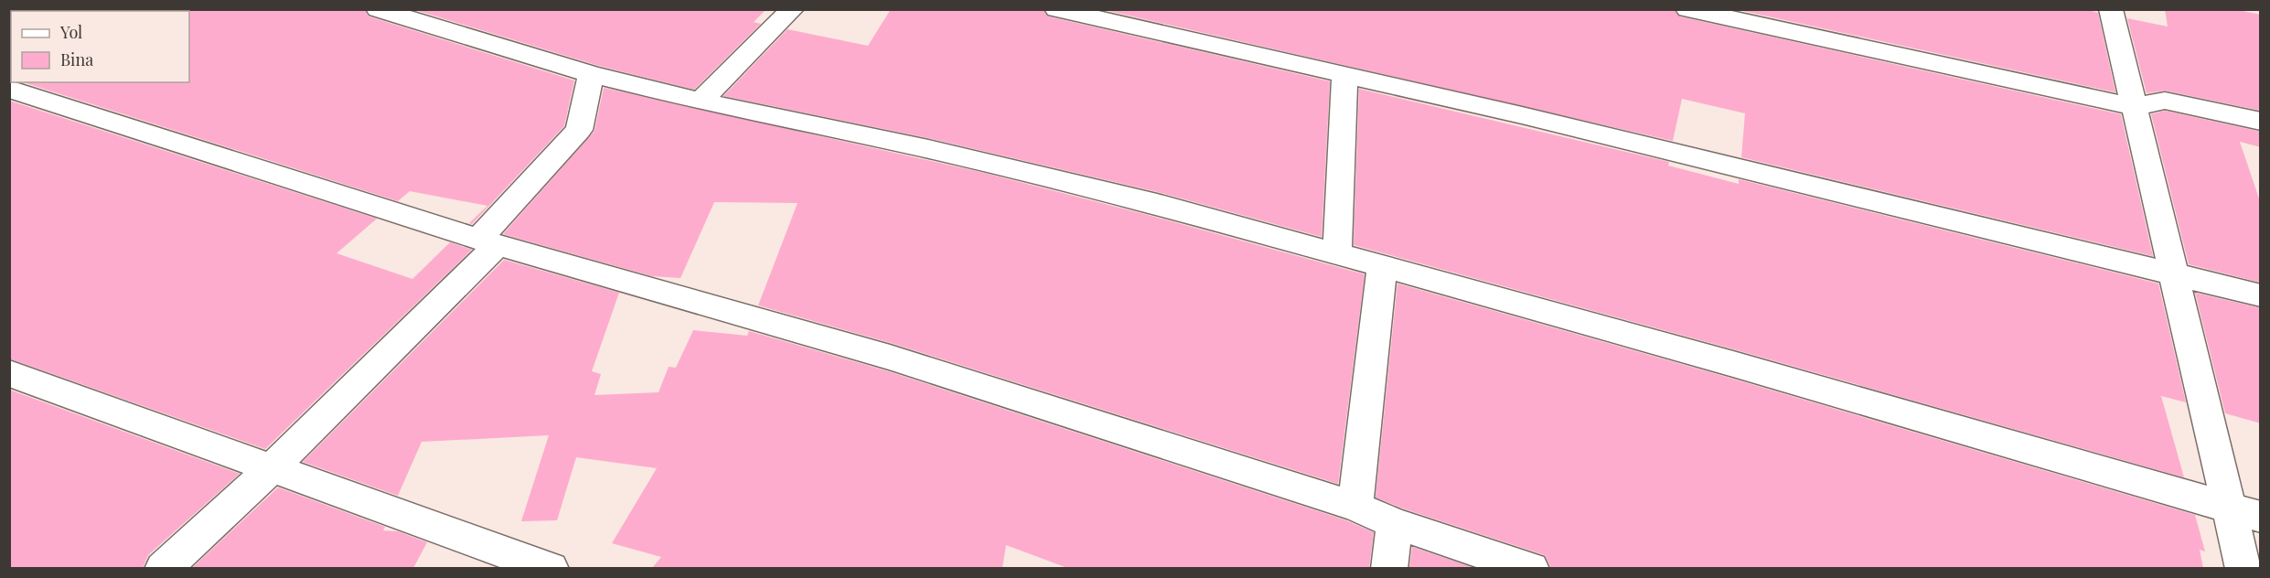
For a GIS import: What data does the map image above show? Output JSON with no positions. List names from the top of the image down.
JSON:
{
  "legend": ["Yol", "Bina"]
}
